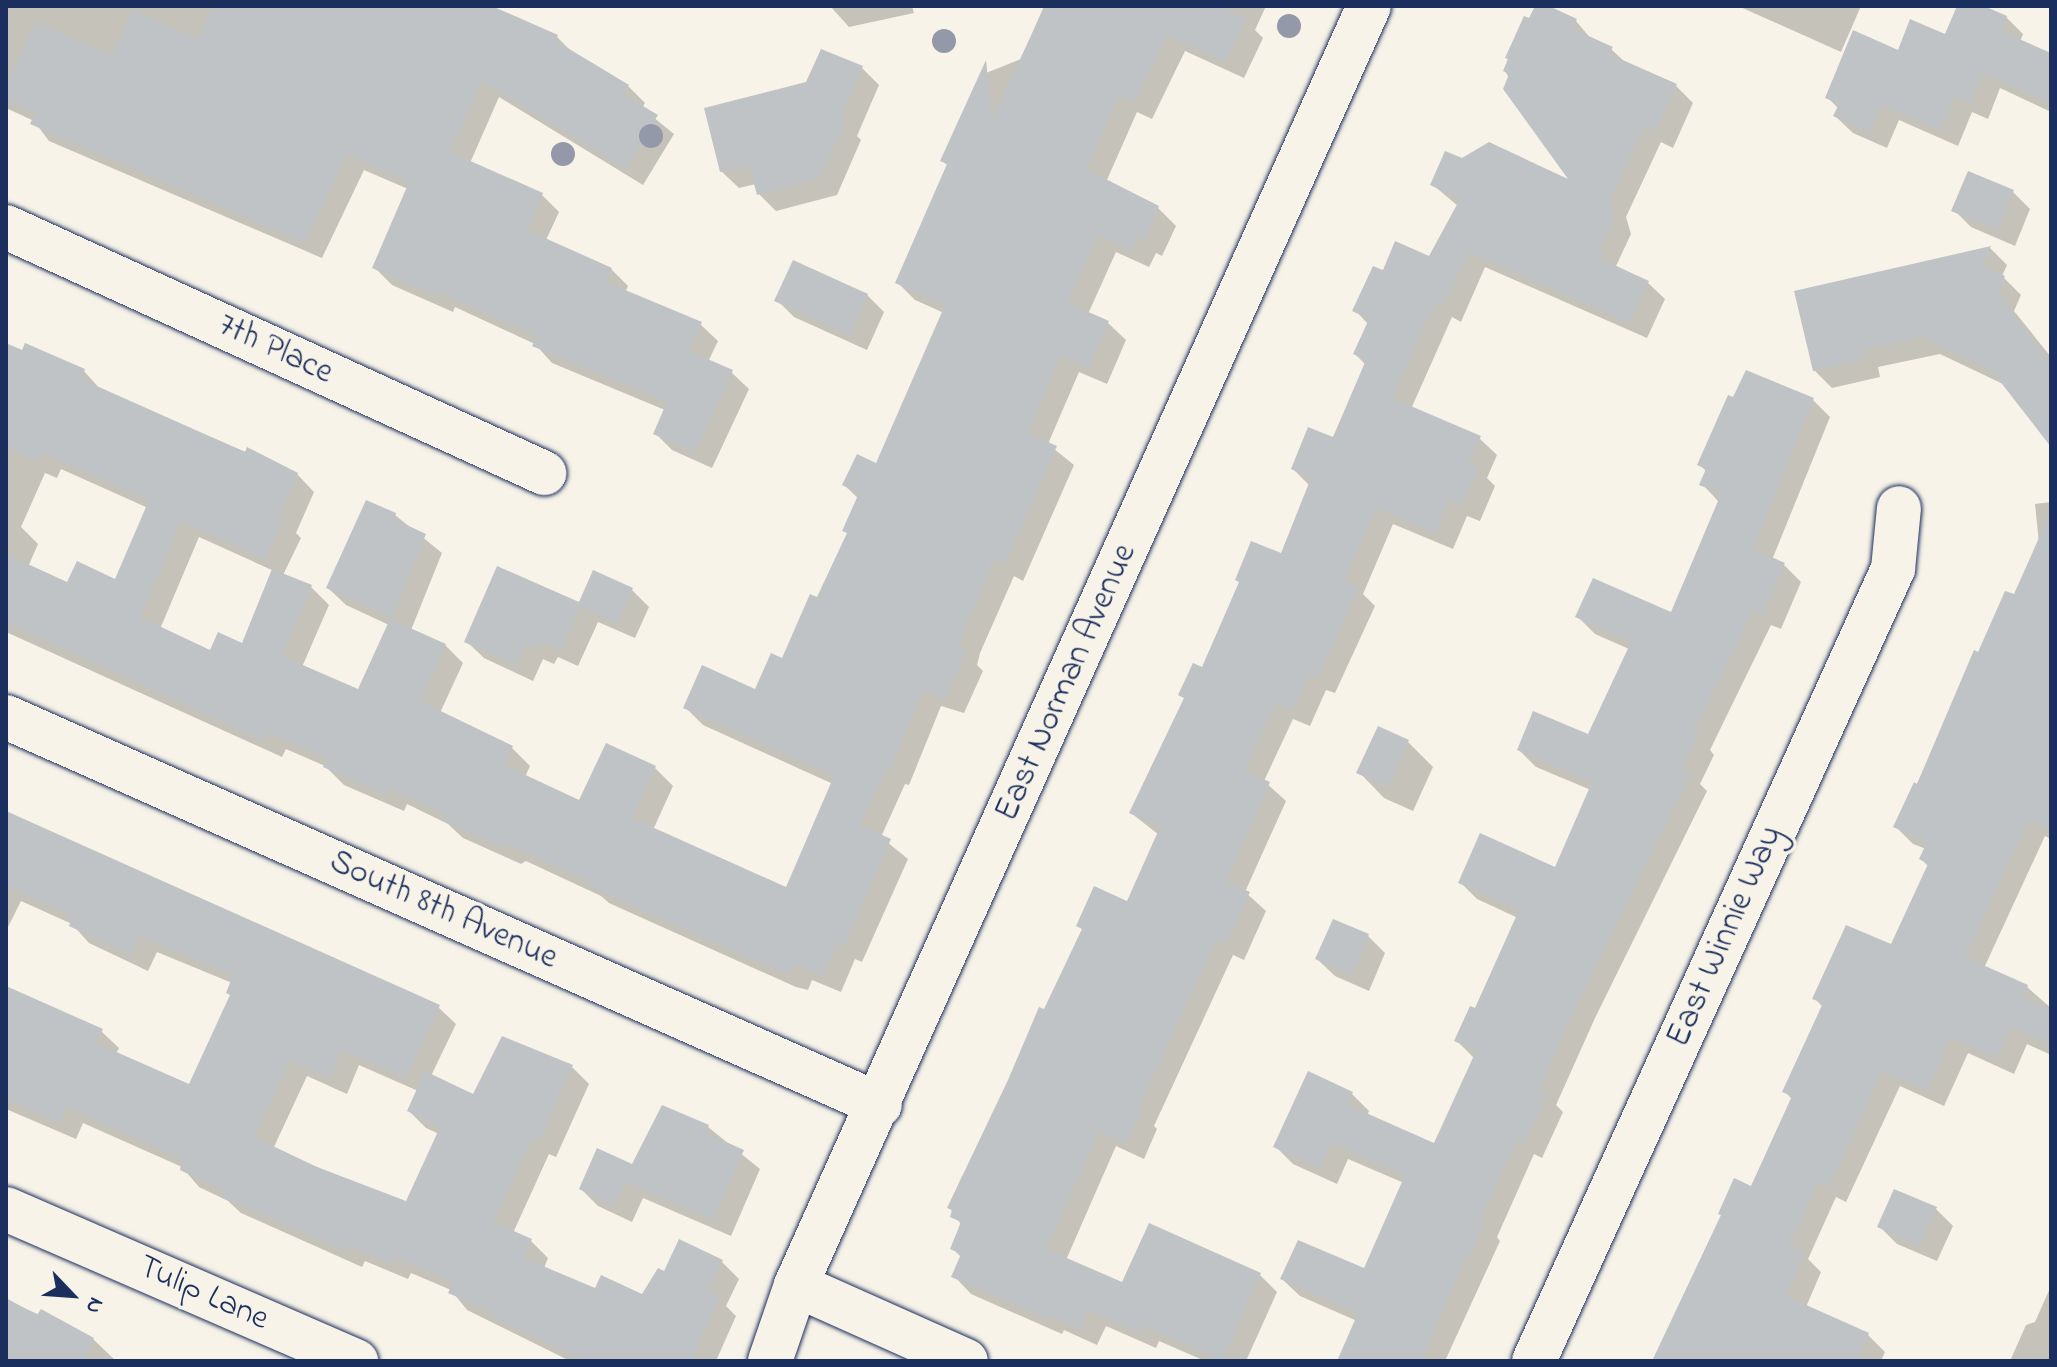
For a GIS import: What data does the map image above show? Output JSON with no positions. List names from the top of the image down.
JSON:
{
  "streets": {
    "street": [
      "7th Place",
      "East Norman Avenue",
      "South 8th Avenue",
      "East Winnie Way",
      "Tulip Lane"
    ]
  },
  "crossings": [
    ["East Norman Avenue", "South 8th Avenue"]
  ],
  "north": "bottom right"
}
